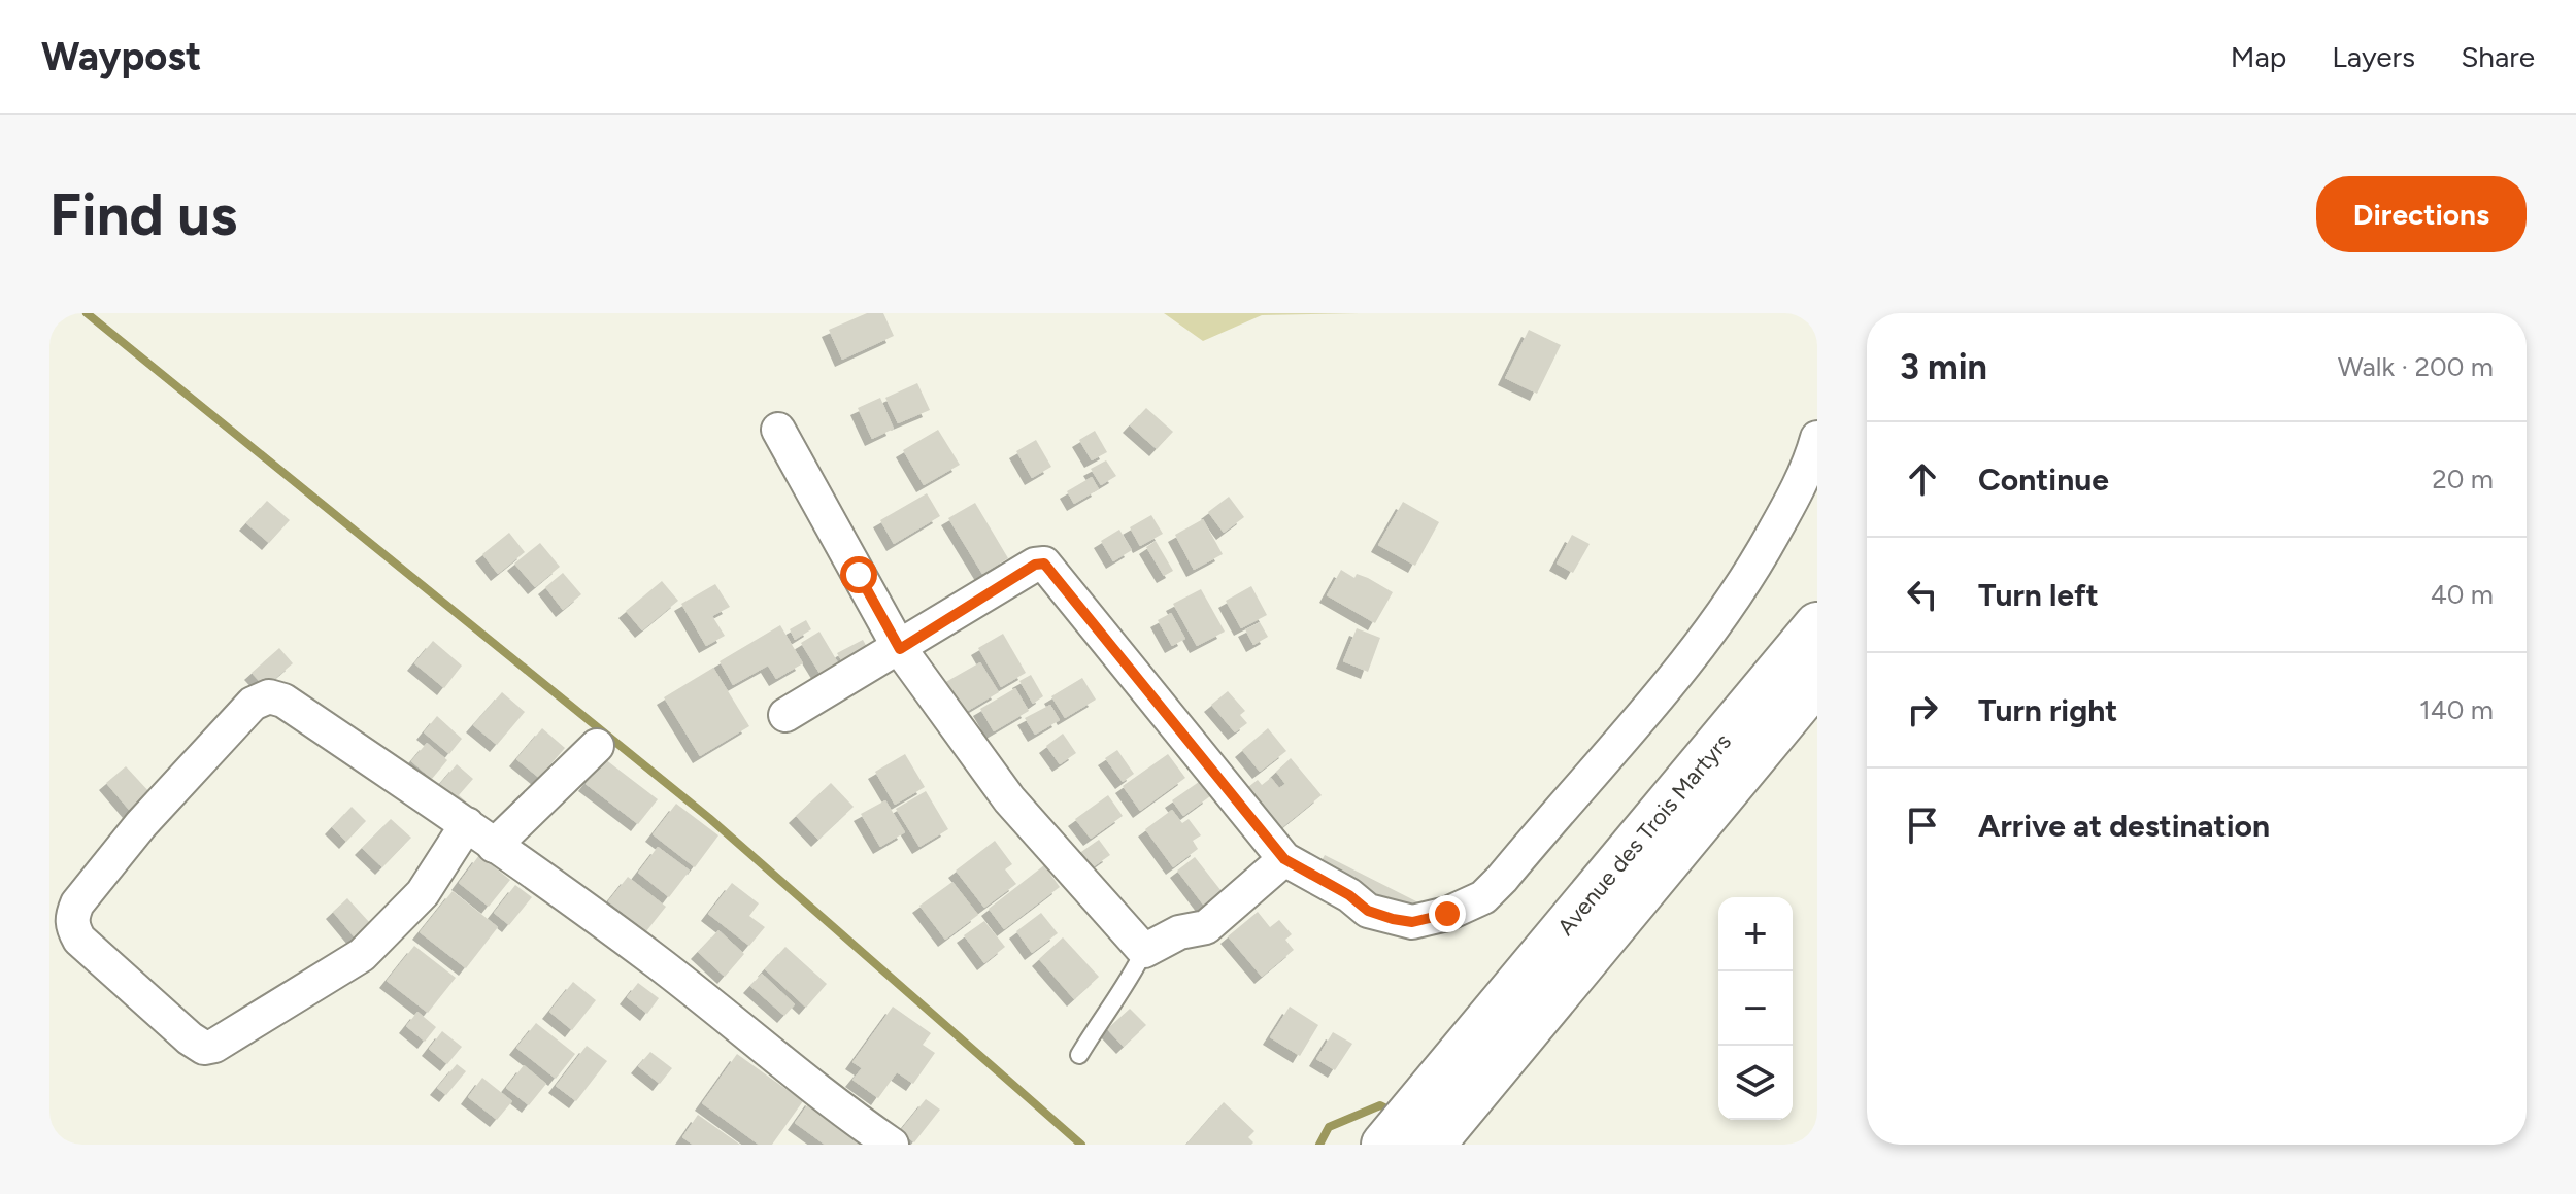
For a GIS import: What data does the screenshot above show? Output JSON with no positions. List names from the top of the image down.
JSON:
{
  "streets": {
    "highway": ["Avenue des Trois Martyrs"]
  },
  "page": {
    "header": "Waypost",
    "nav": ["Map", "Layers", "Share"],
    "buttons": "Directions",
    "title": "Find us",
    "heading": ["3 min", "Walk · 200 m"],
    "list": [
      ["Continue", "20 m"],
      ["Turn left", "40 m"],
      ["Turn right", "140 m"],
      "Arrive at destination"
    ],
    "map_buttons": ["+", "−"]
  }
}
